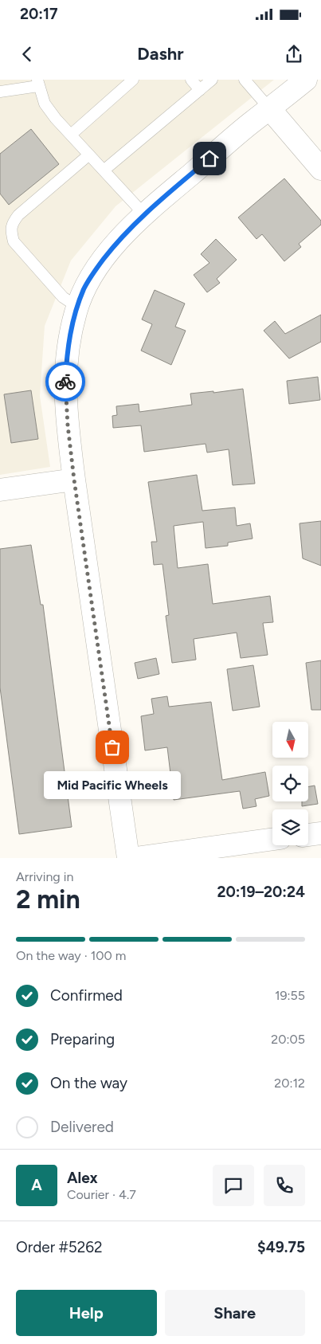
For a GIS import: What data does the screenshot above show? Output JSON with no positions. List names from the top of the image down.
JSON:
{
  "places": ["Mid Pacific Wheels"],
  "north": "bottom",
  "page": {
    "status": "20:17",
    "header": "Dashr",
    "bubble": "Mid Pacific Wheels",
    "heading": ["2 min", "Arriving in", "20:19–20:24"],
    "panel": [
      "Alex",
      "Courier · 4.7",
      "Order #5262",
      "$49.75"
    ],
    "bar": "On the way · 100 m",
    "list": [
      ["Confirmed", "19:55"],
      ["Preparing", "20:05"],
      ["On the way", "20:12"],
      "Delivered"
    ],
    "round": "A",
    "buttons": ["Help", "Share"]
  }
}
